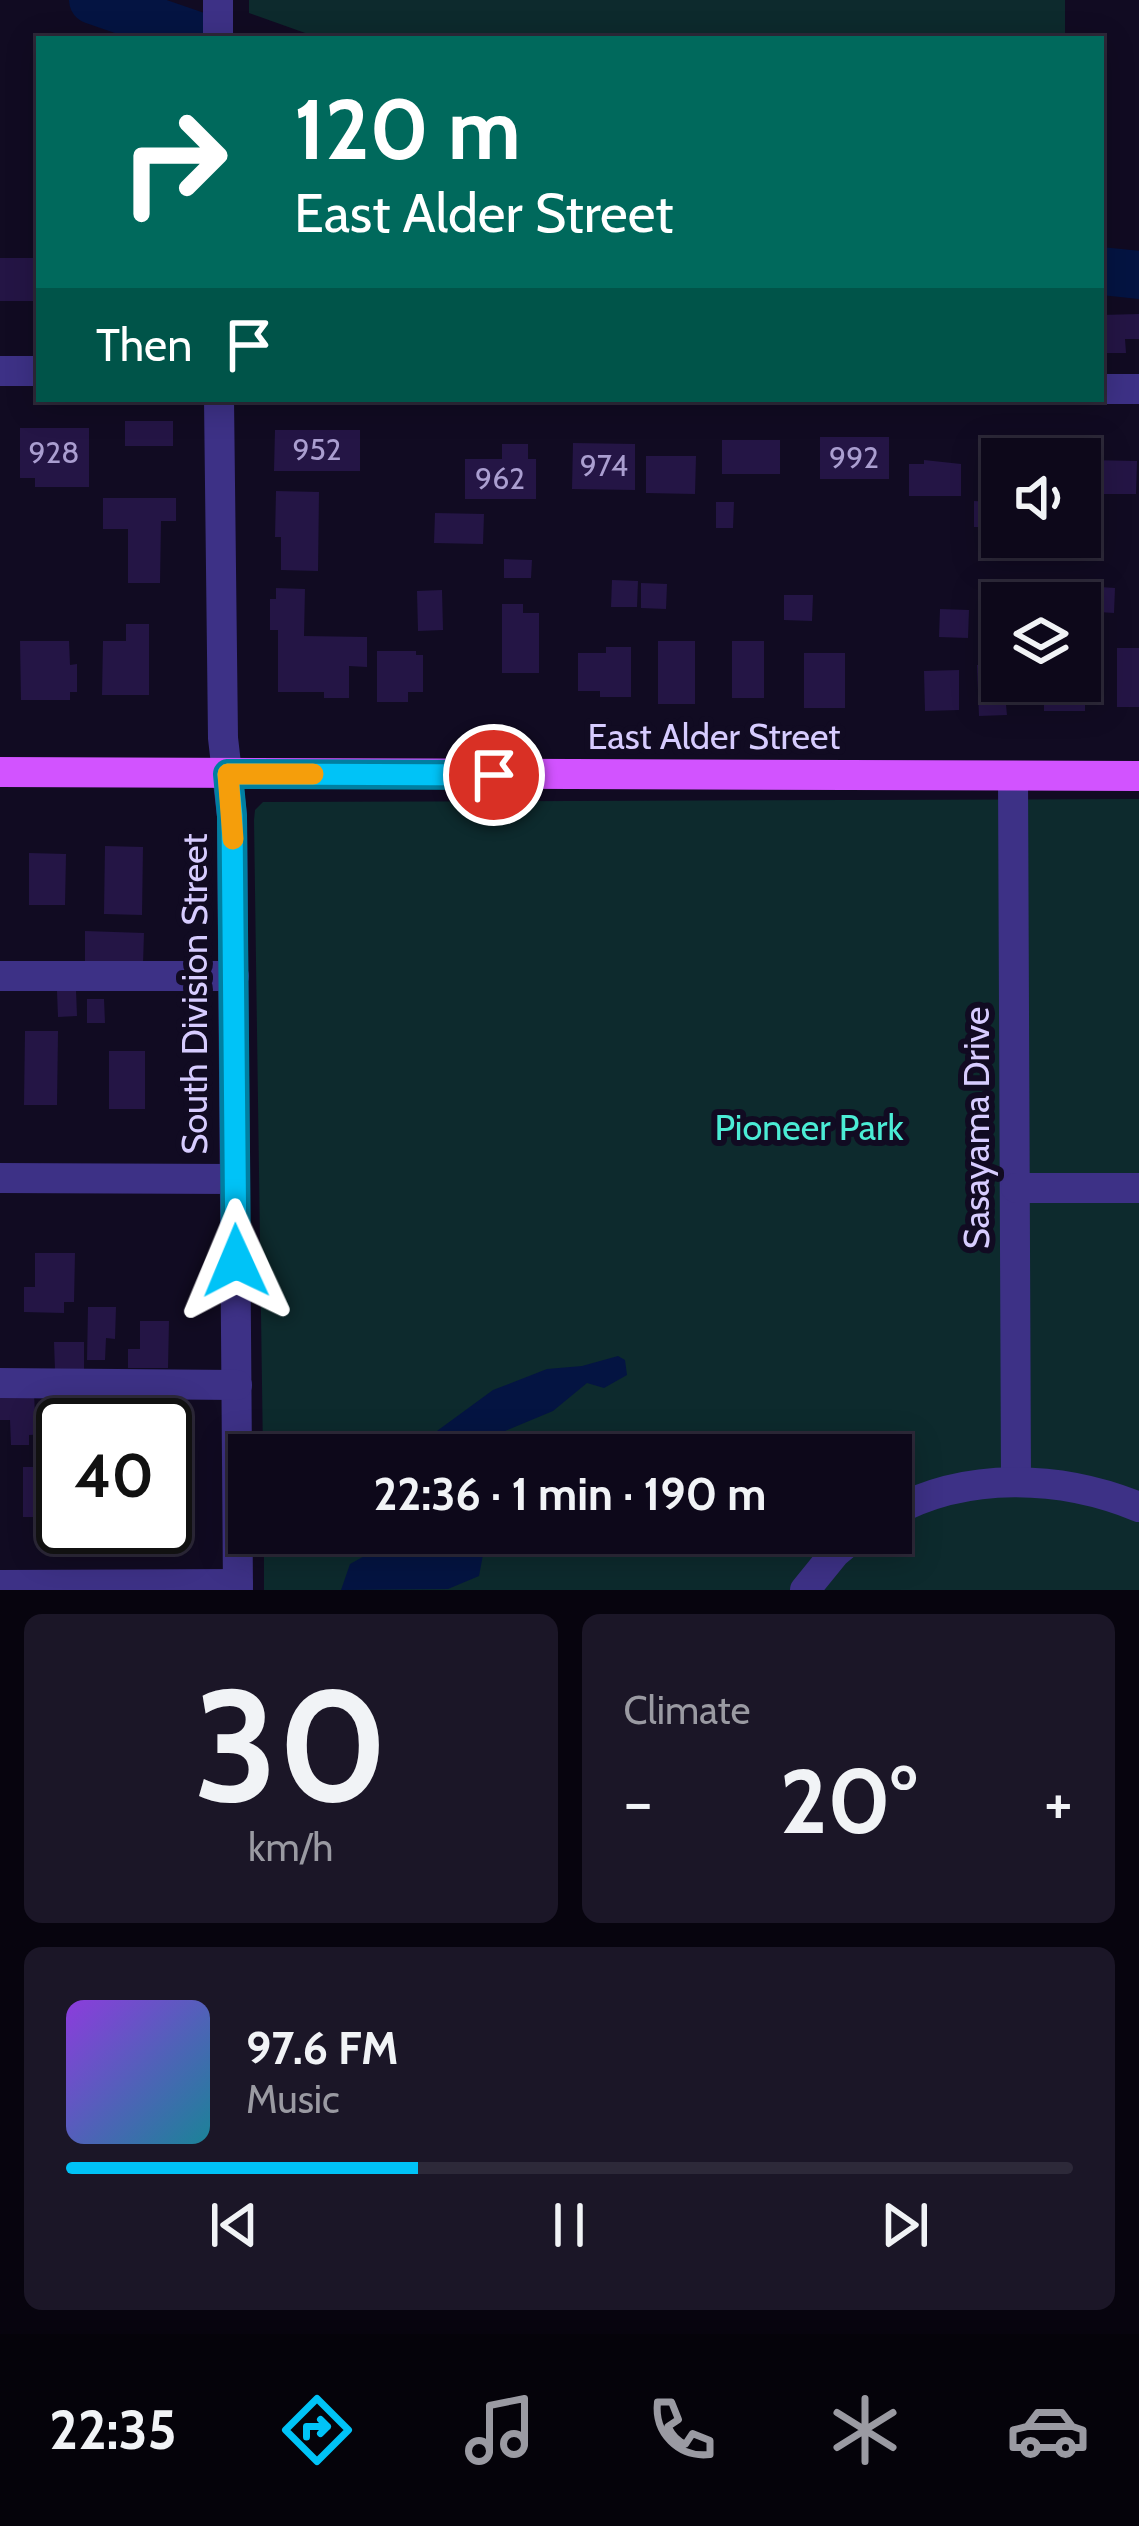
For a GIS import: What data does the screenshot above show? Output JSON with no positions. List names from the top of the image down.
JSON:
{
  "streets": {
    "main road": ["East Alder Street"],
    "street": ["South Division Street", "Sasayama Drive"]
  },
  "crossings": [
    ["East Alder Street", "South Division Street"],
    ["East Alder Street", "Sasayama Drive"]
  ],
  "parks": ["Pioneer Park"],
  "house_numbers": [
    "952",
    "928",
    "992",
    "974",
    "962"
  ],
  "page": {
    "turn": ["120 m", "East Alder Street"],
    "then": "Then",
    "limit": "40",
    "trip": "22:36 · 1 min · 190 m",
    "tile": [
      ["30", "km/h"],
      "Climate"
    ],
    "heat": ["−", "20°", "+"],
    "song": ["97.6 FM", "Music"],
    "tabs": "22:35"
  }
}
